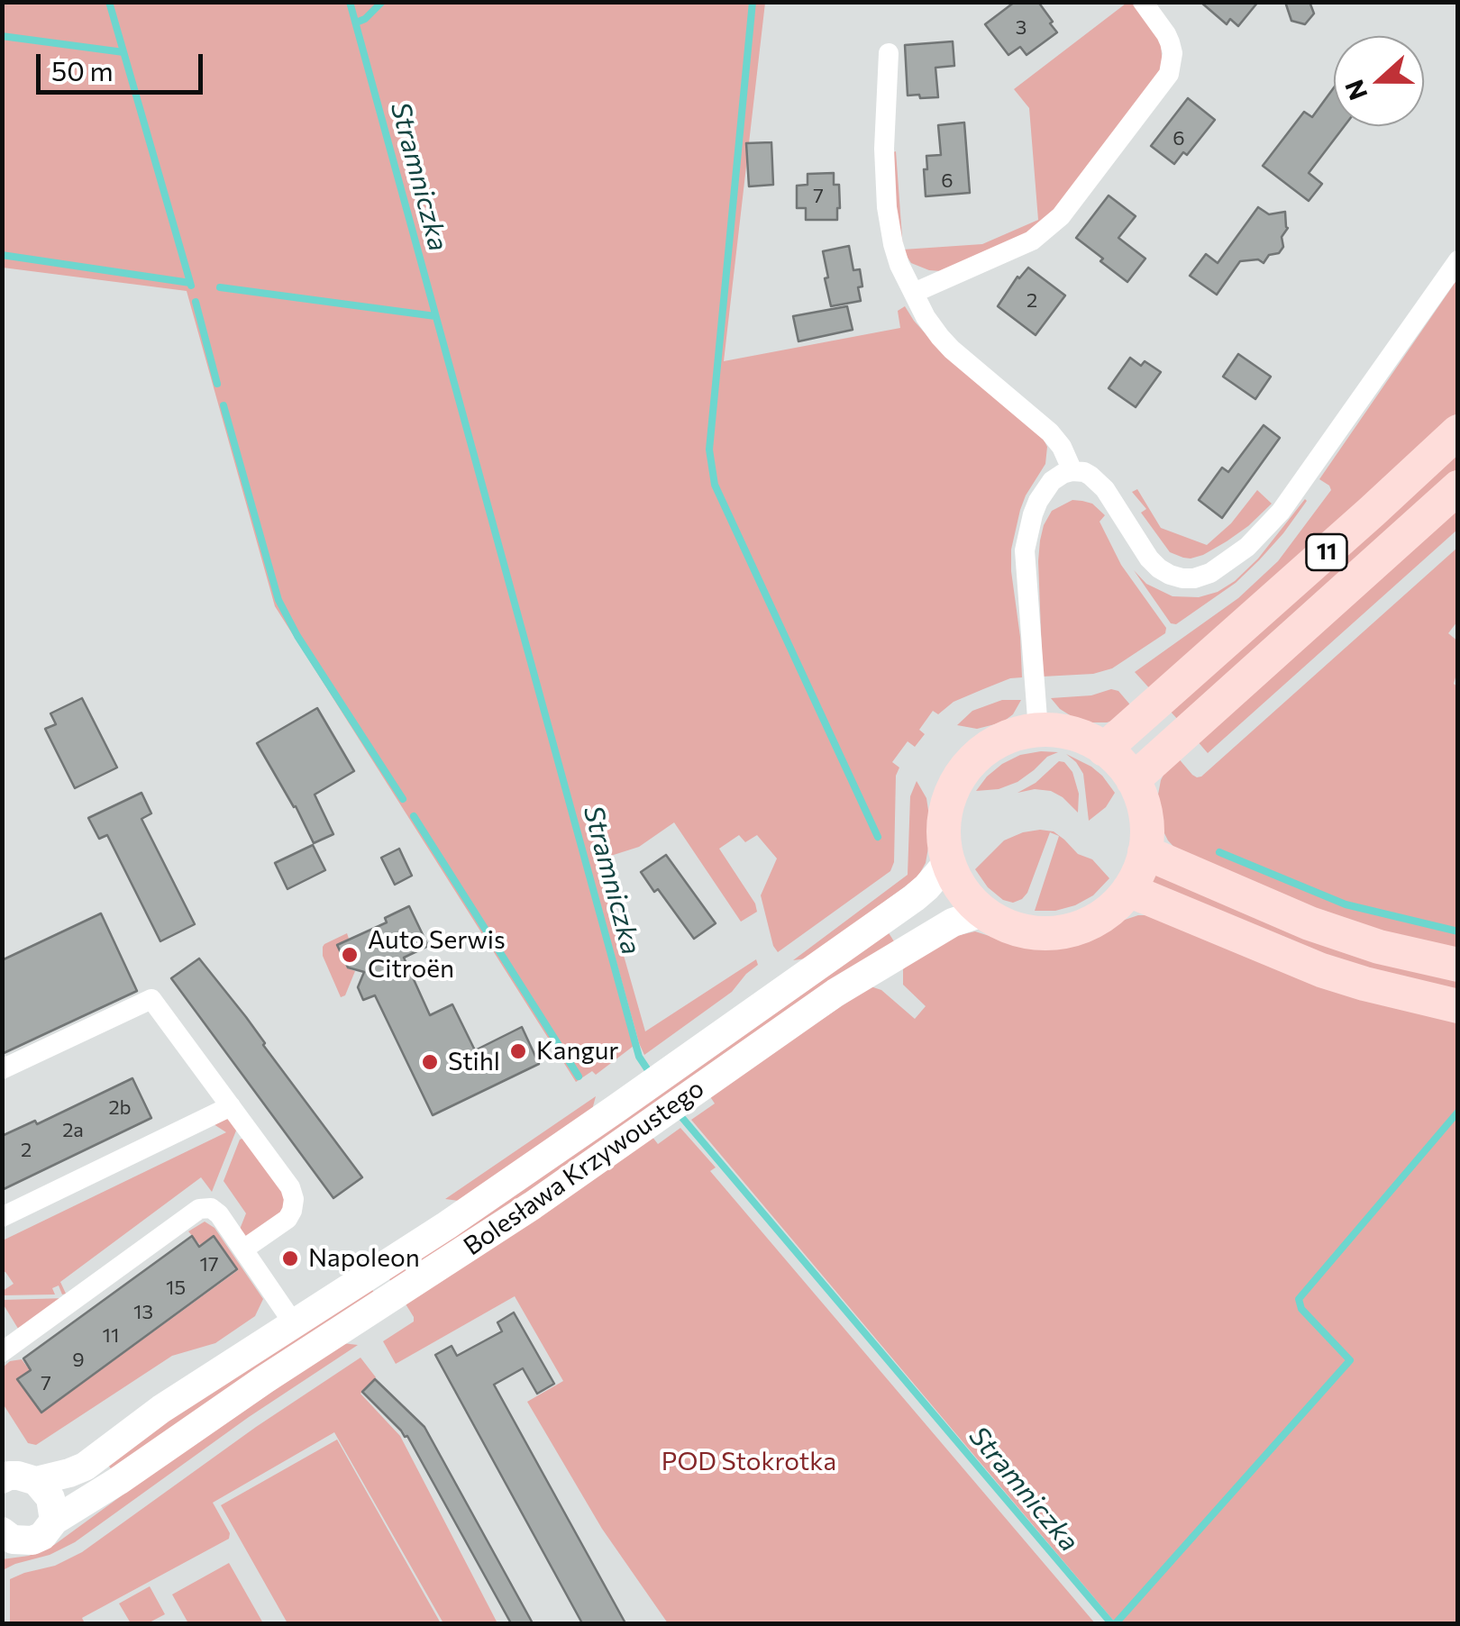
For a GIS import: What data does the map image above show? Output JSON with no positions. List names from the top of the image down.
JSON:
{
  "streets": {
    "main road": ["11", "Bolesława Krzywoustego"]
  },
  "crossings": [
    ["11", "Bolesława Krzywoustego"]
  ],
  "water": ["Stramniczka"],
  "parks": ["POD Stokrotka"],
  "places": [
    "Auto Serwis Citroën",
    "Kangur",
    "Stihl",
    "Napoleon"
  ],
  "house_numbers": [
    "3",
    "6",
    "6",
    "7",
    "2",
    "2b",
    "2a",
    "2",
    "17",
    "15",
    "13",
    "11",
    "9",
    "7"
  ],
  "scale_bar": "50 m",
  "north": "left"
}
